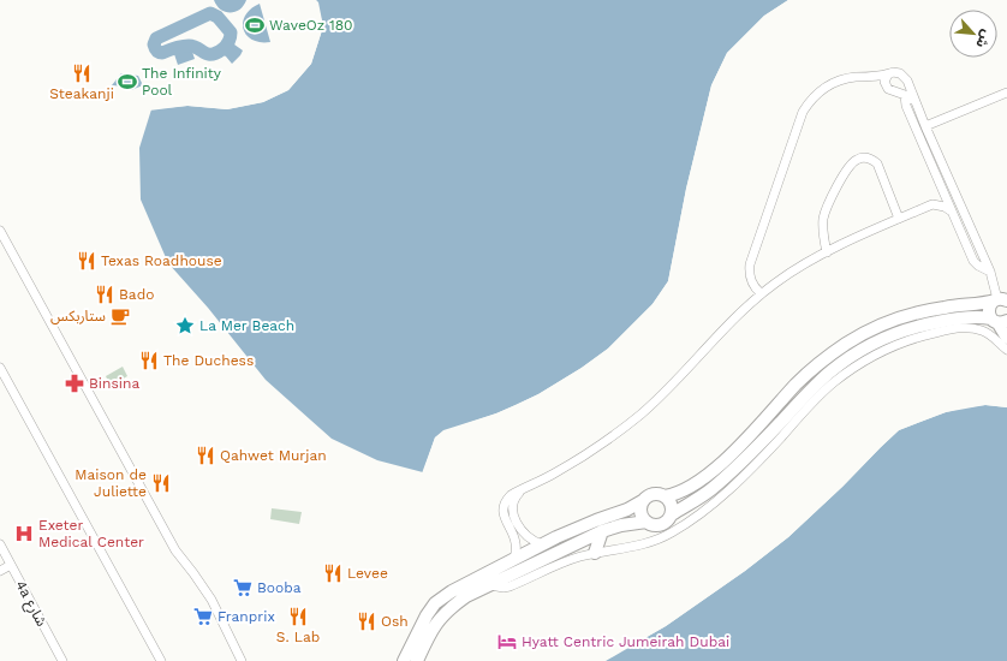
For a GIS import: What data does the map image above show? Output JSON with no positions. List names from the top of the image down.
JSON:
{
  "streets": {
    "street": ["4a شارع"]
  },
  "places": {
    "sports": ["WaveOz 180", "The Infinity Pool"],
    "restaurant": [
      "Steakanji",
      "Texas Roadhouse",
      "Bado",
      "The Duchess",
      "Qahwet Murjan",
      "Maison de Juliette",
      "Levee",
      "S. Lab",
      "Osh"
    ],
    "cafe": ["ستاربكس"],
    "place": ["La Mer Beach"],
    "pharmacy": ["Binsina"],
    "hospital": ["Exeter Medical Center"],
    "supermarket": ["Booba", "Franprix"],
    "hotel": ["Hyatt Centric Jumeirah Dubai"]
  },
  "north": "bottom right"
}
